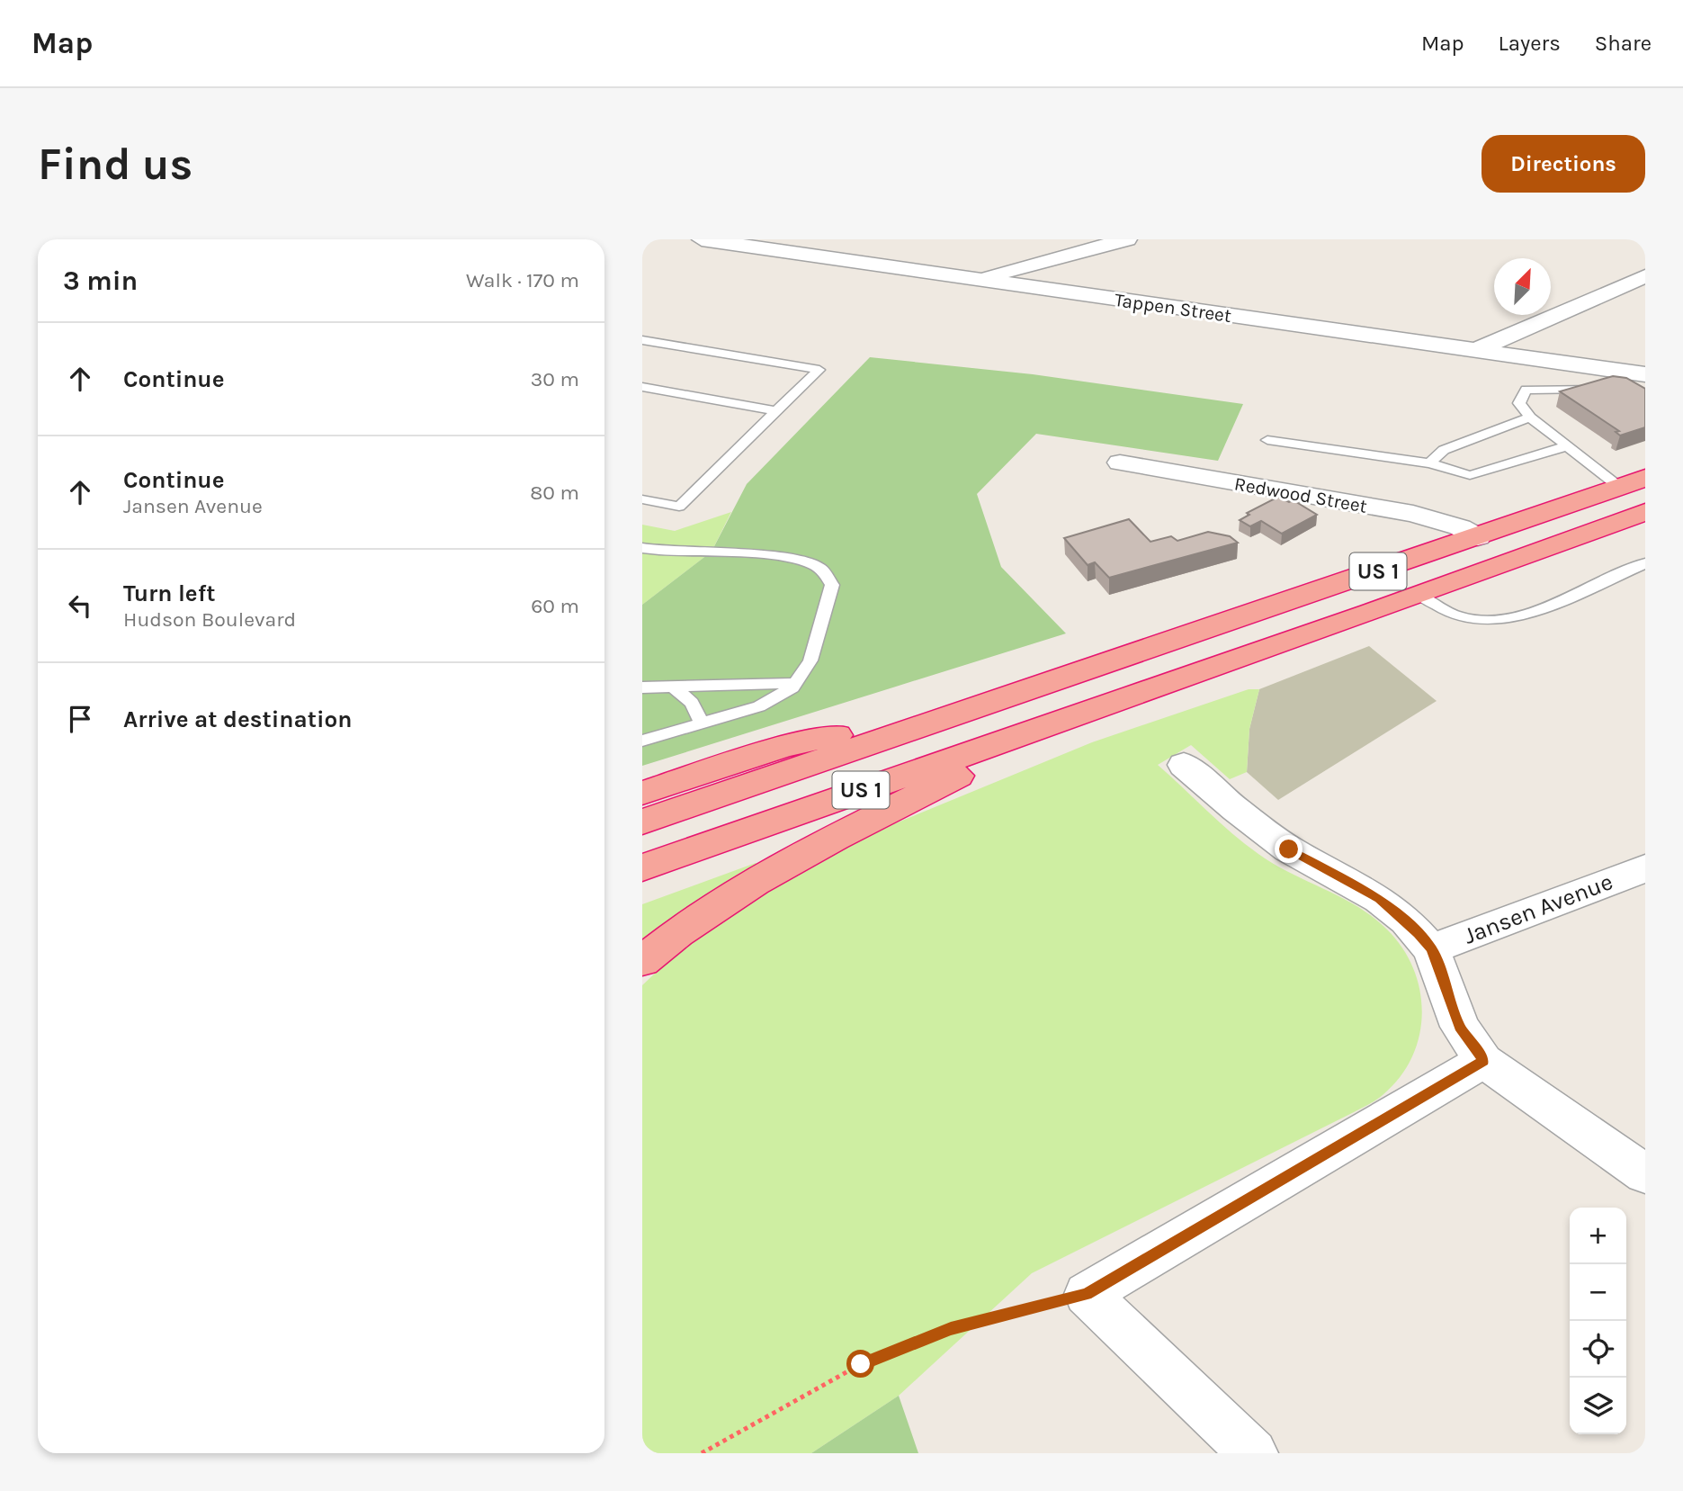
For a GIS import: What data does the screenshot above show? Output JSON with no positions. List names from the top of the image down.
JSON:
{
  "streets": {
    "highway": ["US 1"],
    "street": ["Tappen Street", "Redwood Street", "Jansen Avenue"]
  },
  "crossings": [
    ["Redwood Street", "US 1"]
  ],
  "north": "top right",
  "page": {
    "header": "Map",
    "nav": ["Map", "Layers", "Share"],
    "buttons": "Directions",
    "title": "Find us",
    "heading": ["3 min", "Walk · 170 m"],
    "list": [
      ["Continue", "30 m"],
      ["Continue", "Jansen Avenue", "80 m"],
      ["Turn left", "Hudson Boulevard", "60 m"],
      "Arrive at destination"
    ],
    "map_buttons": ["+", "−"]
  }
}
